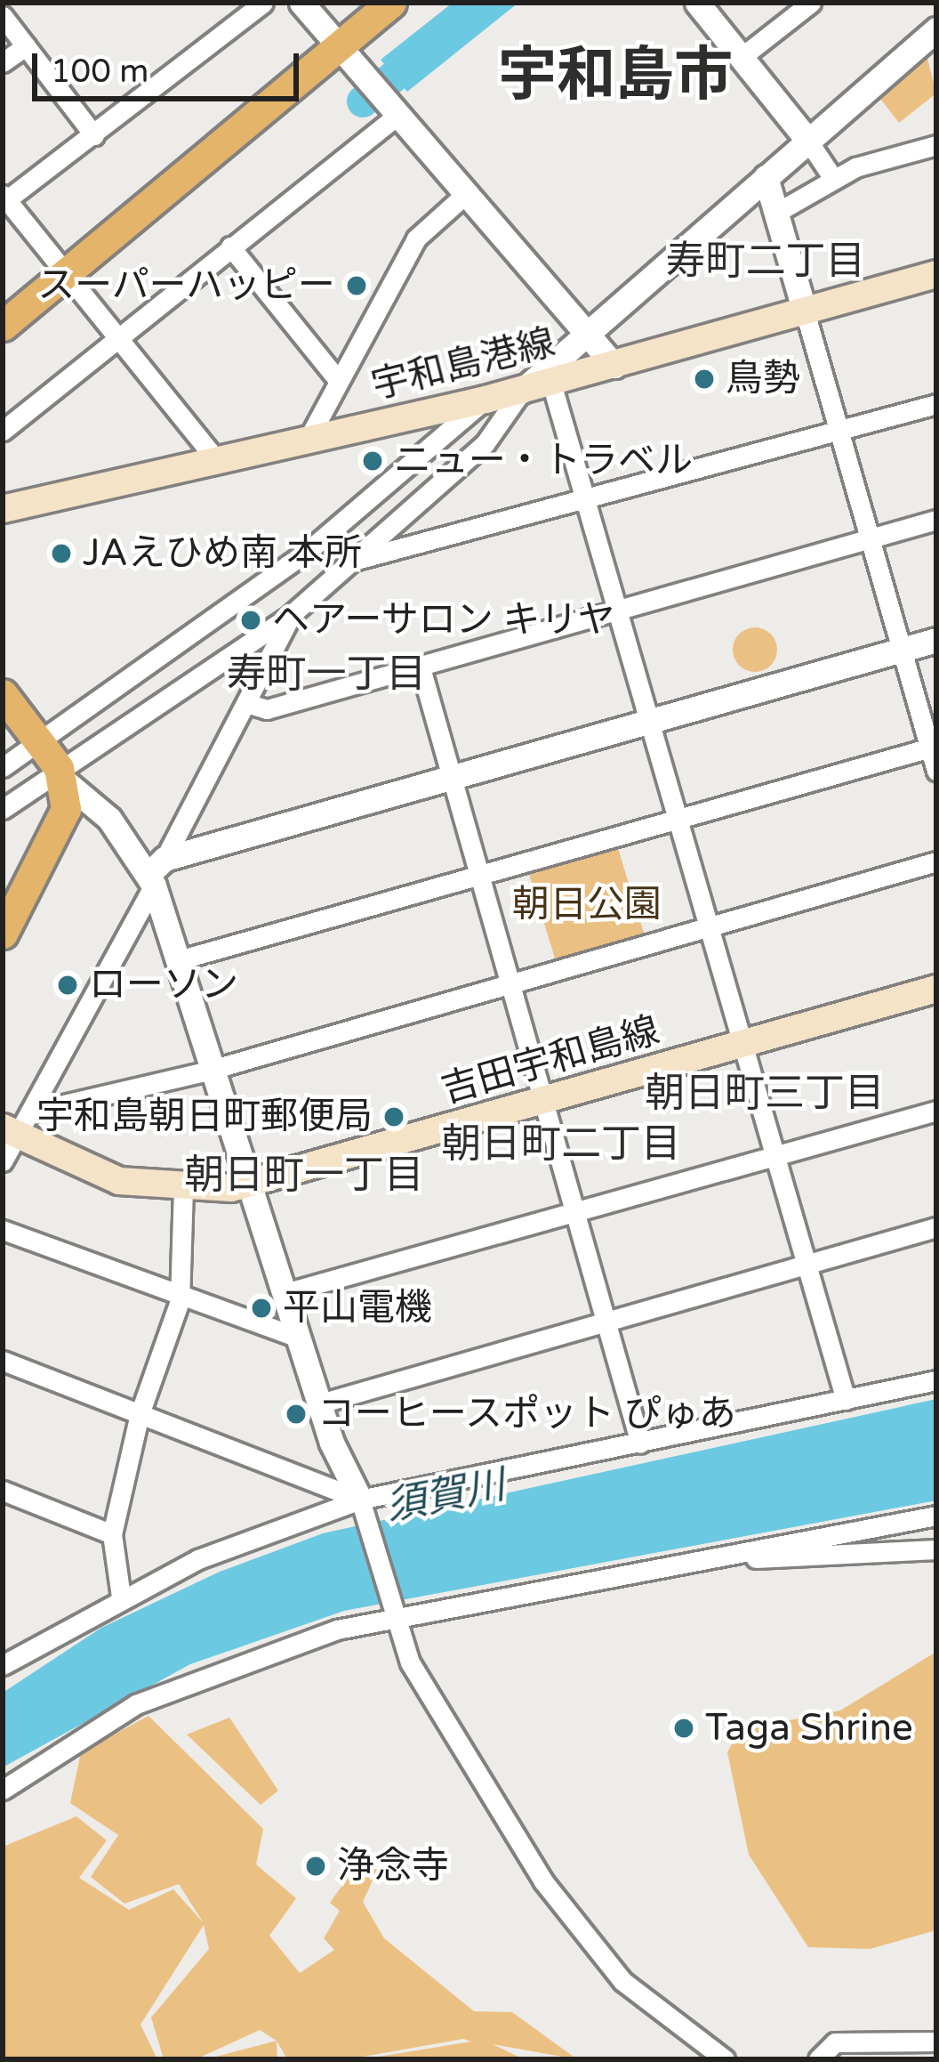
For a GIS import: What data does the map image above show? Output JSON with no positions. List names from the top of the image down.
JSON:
{
  "streets": {
    "main road": ["宇和島港線", "吉田宇和島線"]
  },
  "districts": [
    "宇和島市",
    "寿町二丁目",
    "寿町一丁目",
    "朝日町三丁目",
    "朝日町二丁目",
    "朝日町一丁目"
  ],
  "water": ["須賀川"],
  "parks": ["朝日公園"],
  "places": [
    "スーパーハッピー",
    "鳥勢",
    "ニュー・トラベル",
    "JAえひめ南 本所",
    "ヘアーサロン キリヤ",
    "ローソン",
    "宇和島朝日町郵便局",
    "平山電機",
    "コーヒースポット ぴゅあ",
    "Taga Shrine",
    "浄念寺"
  ],
  "scale_bar": "100 m"
}
